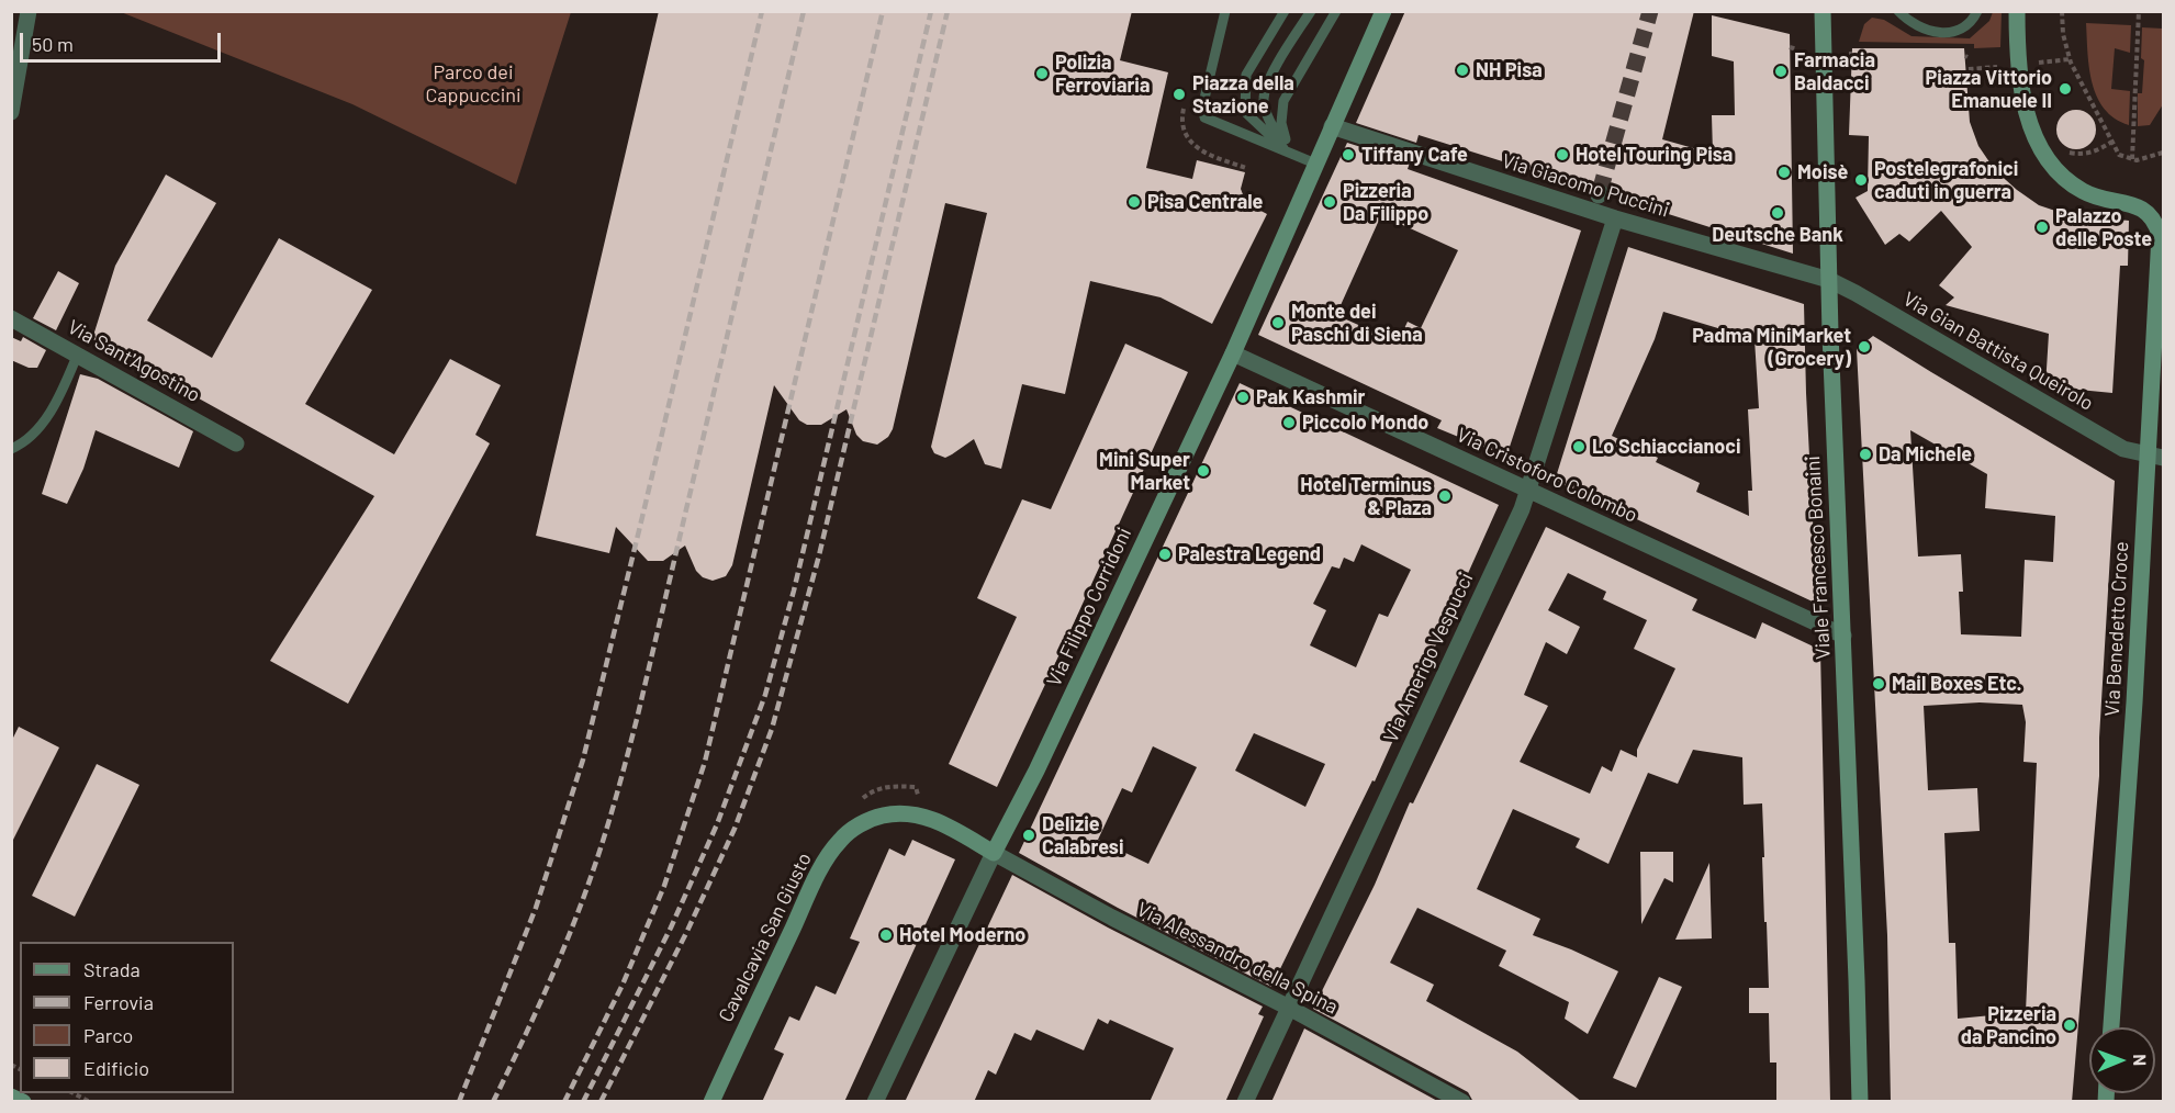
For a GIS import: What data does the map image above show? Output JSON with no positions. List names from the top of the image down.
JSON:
{
  "streets": {
    "street": [
      "Via Giacomo Puccini",
      "Via Gian Battista Queirolo",
      "Via Sant'Agostino",
      "Via Cristoforo Colombo",
      "Viale Francesco Bonaini",
      "Via Filippo Corridoni",
      "Via Benedetto Croce",
      "Via Amerigo Vespucci",
      "Cavalcavia San Giusto",
      "Via Alessandro della Spina"
    ]
  },
  "crossings": [
    ["Via Giacomo Puccini", "Via Gian Battista Queirolo"],
    ["Via Giacomo Puccini", "Viale Francesco Bonaini"],
    ["Via Giacomo Puccini", "Via Filippo Corridoni"],
    ["Via Giacomo Puccini", "Via Amerigo Vespucci"],
    ["Via Gian Battista Queirolo", "Viale Francesco Bonaini"],
    ["Via Gian Battista Queirolo", "Via Benedetto Croce"],
    ["Via Cristoforo Colombo", "Viale Francesco Bonaini"],
    ["Via Cristoforo Colombo", "Via Filippo Corridoni"],
    ["Via Cristoforo Colombo", "Via Amerigo Vespucci"],
    ["Via Filippo Corridoni", "Cavalcavia San Giusto"],
    ["Via Filippo Corridoni", "Via Alessandro della Spina"],
    ["Via Amerigo Vespucci", "Via Alessandro della Spina"],
    ["Cavalcavia San Giusto", "Via Alessandro della Spina"]
  ],
  "parks": ["Parco dei Cappuccini"],
  "places": [
    "NH Pisa",
    "Farmacia Baldacci",
    "Polizia Ferroviaria",
    "Piazza Vittorio Emanuele II",
    "Piazza della Stazione",
    "Tiffany Cafe",
    "Hotel Touring Pisa",
    "Moisè",
    "Postelegrafonici caduti in guerra",
    "Pisa Centrale",
    "Pizzeria Da Filippo",
    "Deutsche Bank",
    "Palazzo delle Poste",
    "Monte dei Paschi di Siena",
    "Padma MiniMarket (Grocery)",
    "Pak Kashmir",
    "Piccolo Mondo",
    "Lo Schiaccianoci",
    "Da Michele",
    "Mini Super Market",
    "Hotel Terminus & Plaza",
    "Palestra Legend",
    "Mail Boxes Etc.",
    "Delizie Calabresi",
    "Hotel Moderno",
    "Pizzeria da Pancino"
  ],
  "legend": [
    "Strada",
    "Ferrovia",
    "Parco",
    "Edificio"
  ],
  "scale_bar": "50 m",
  "north": "right"
}
